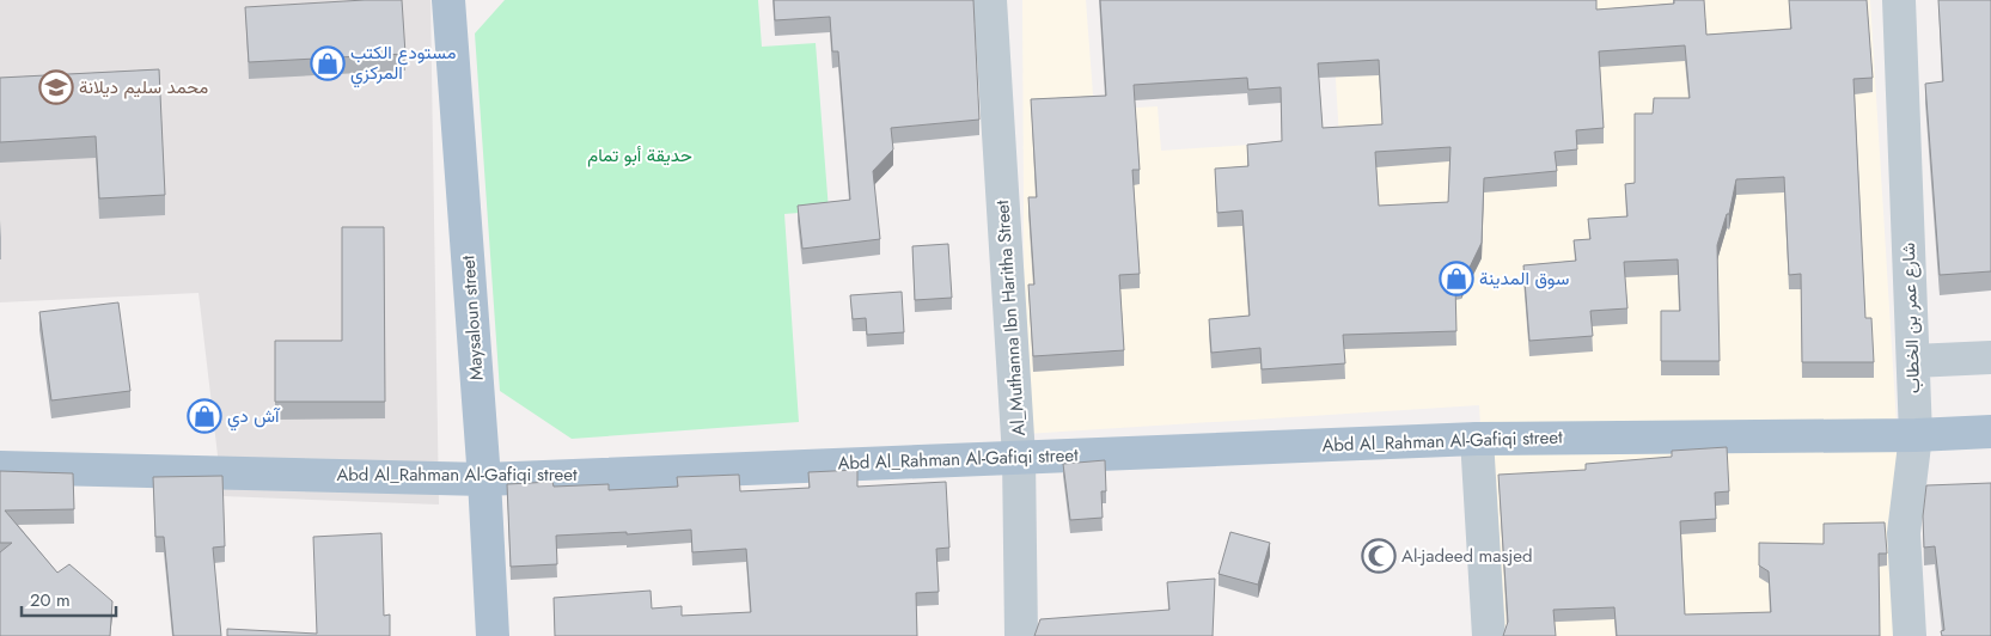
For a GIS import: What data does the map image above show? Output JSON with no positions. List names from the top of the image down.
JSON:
{
  "streets": {
    "main road": ["Maysaloun street", "Abd Al_Rahman Al-Gafiqi street"],
    "street": ["Al_Muthanna Ibn Haritha Street", "شارع عمر بن الخطاب"]
  },
  "crossings": [
    ["Maysaloun street", "Abd Al_Rahman Al-Gafiqi street"],
    ["Al_Muthanna Ibn Haritha Street", "Abd Al_Rahman Al-Gafiqi street"],
    ["شارع عمر بن الخطاب", "Abd Al_Rahman Al-Gafiqi street"]
  ],
  "parks": ["حديقة أبو تمام"],
  "places": {
    "shop": ["مستودع الكتب المركزي", "سوق المدينة", "آش دي"],
    "school or university": ["محمد سليم ديلانة"],
    "mosque": ["Al-jadeed masjed"]
  },
  "scale_bar": "20 m"
}
